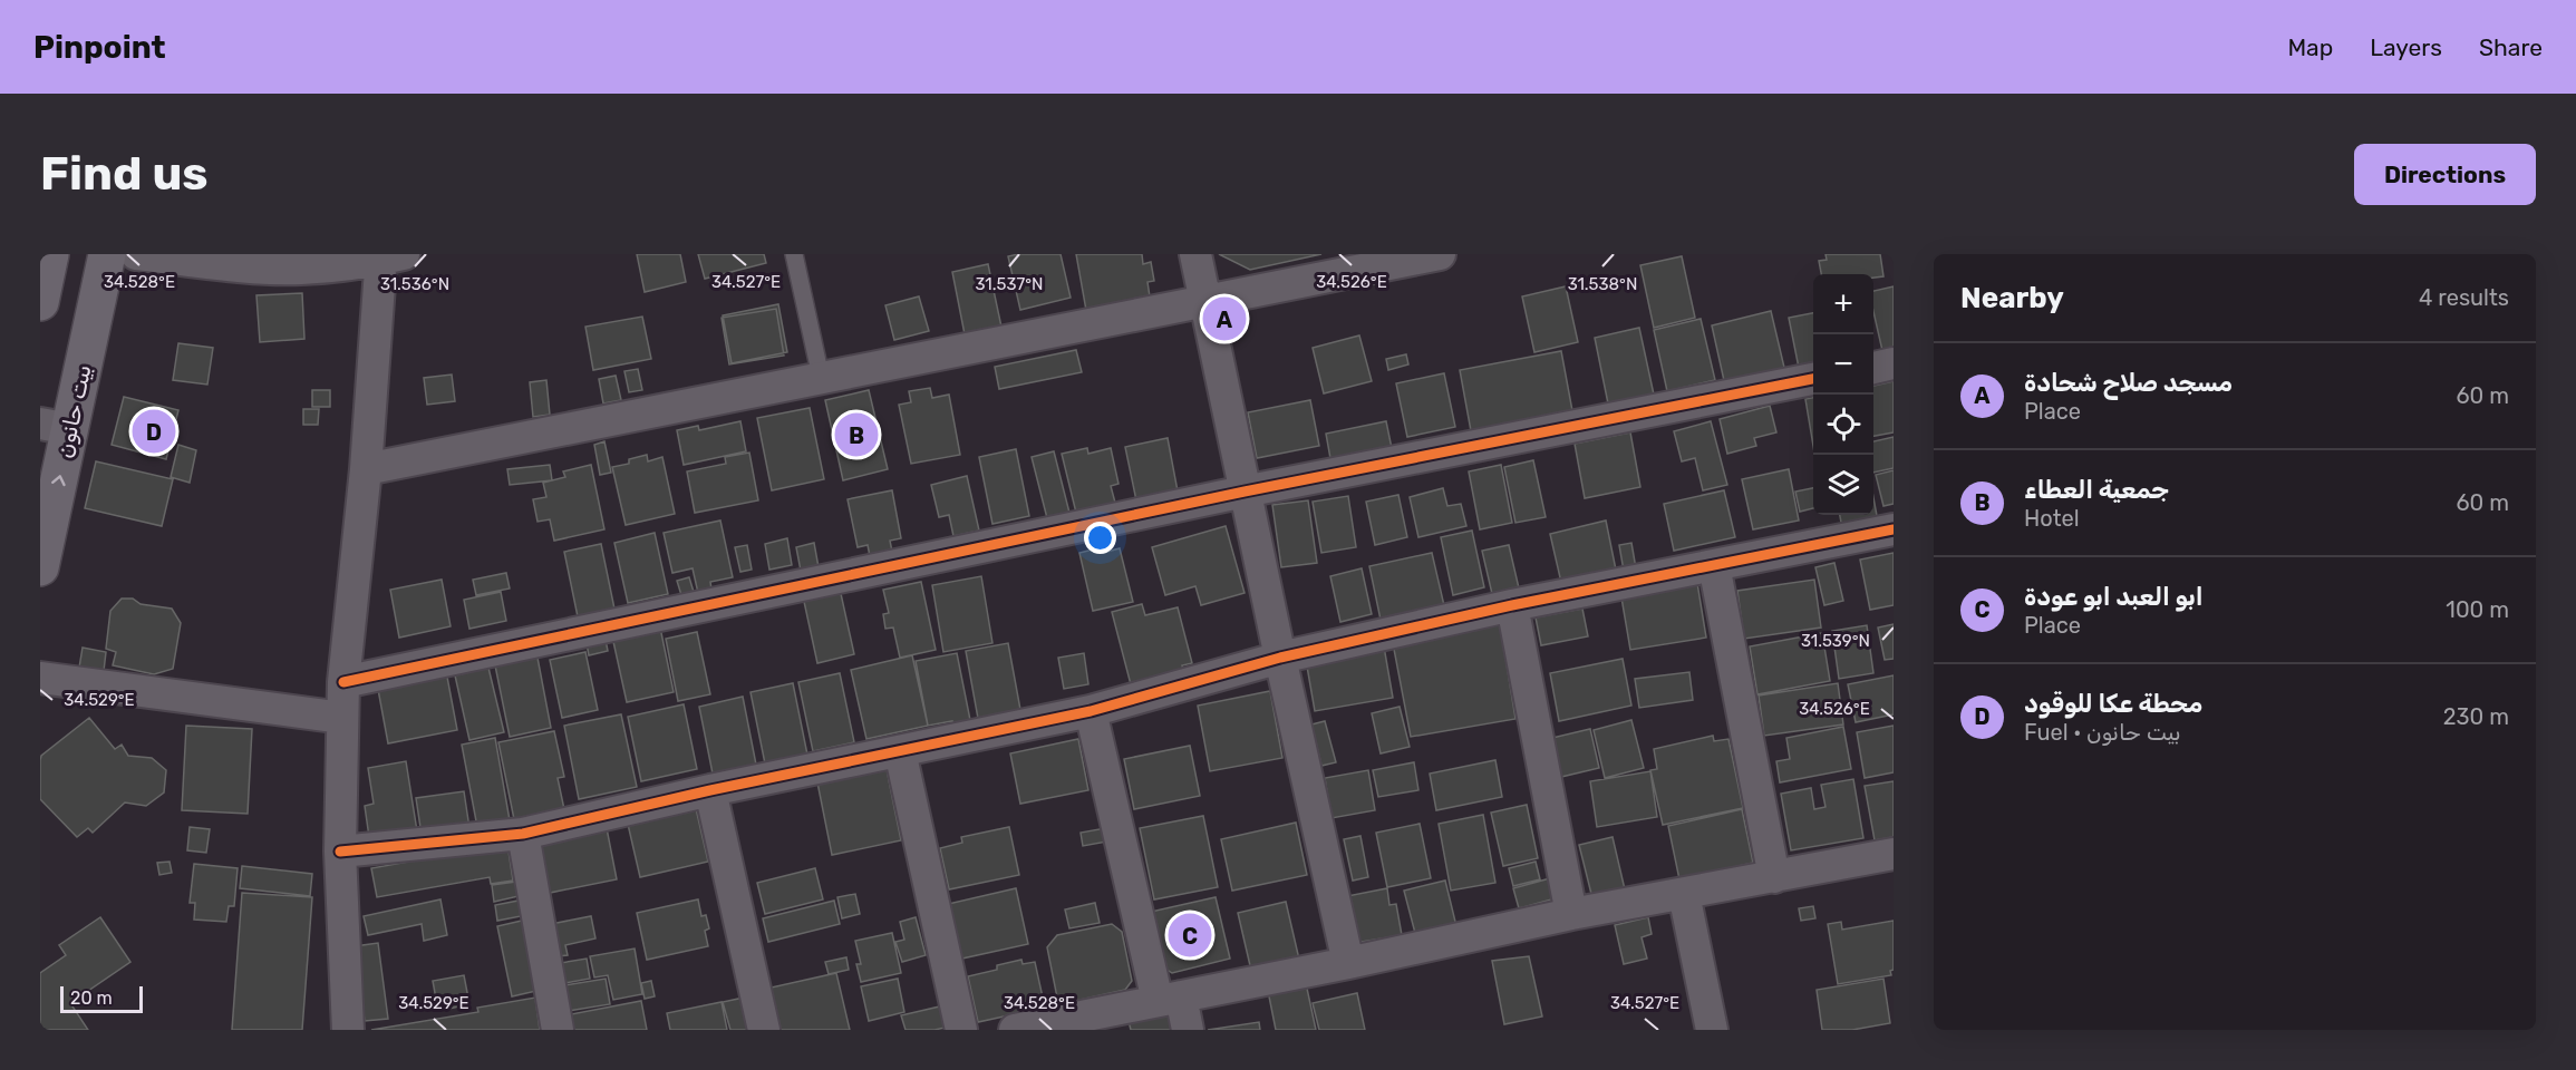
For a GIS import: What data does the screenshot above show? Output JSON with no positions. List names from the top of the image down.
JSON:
{
  "streets": {
    "main road": ["بيت حانون"]
  },
  "one_way": ["بيت حانون"],
  "scale_bar": "20 m",
  "page": {
    "header": "Pinpoint",
    "nav": ["Map", "Layers", "Share"],
    "buttons": "Directions",
    "title": "Find us",
    "heading": ["Nearby", "4 results"],
    "map_buttons": ["+", "−"],
    "pins": [
      "A",
      "D",
      "B",
      "C"
    ],
    "list": [
      {
        "mark": "A",
        "name": "مسجد صلاح شحادة",
        "note": "Place",
        "value": "60 m"
      },
      {
        "mark": "B",
        "name": "جمعية العطاء",
        "note": "Hotel",
        "value": "60 m"
      },
      {
        "mark": "C",
        "name": "ابو العبد ابو عودة",
        "note": "Place",
        "value": "100 m"
      },
      {
        "mark": "D",
        "name": "محطة عكا للوقود",
        "note": "Fuel · بيت حانون",
        "value": "230 m"
      }
    ],
    "scale": "20 m"
  },
  "coordinates": [
    "34.528°E",
    "34.527°E",
    "34.526°E",
    "31.536°N",
    "31.537°N",
    "31.538°N",
    "31.539°N",
    "34.529°E"
  ]
}
